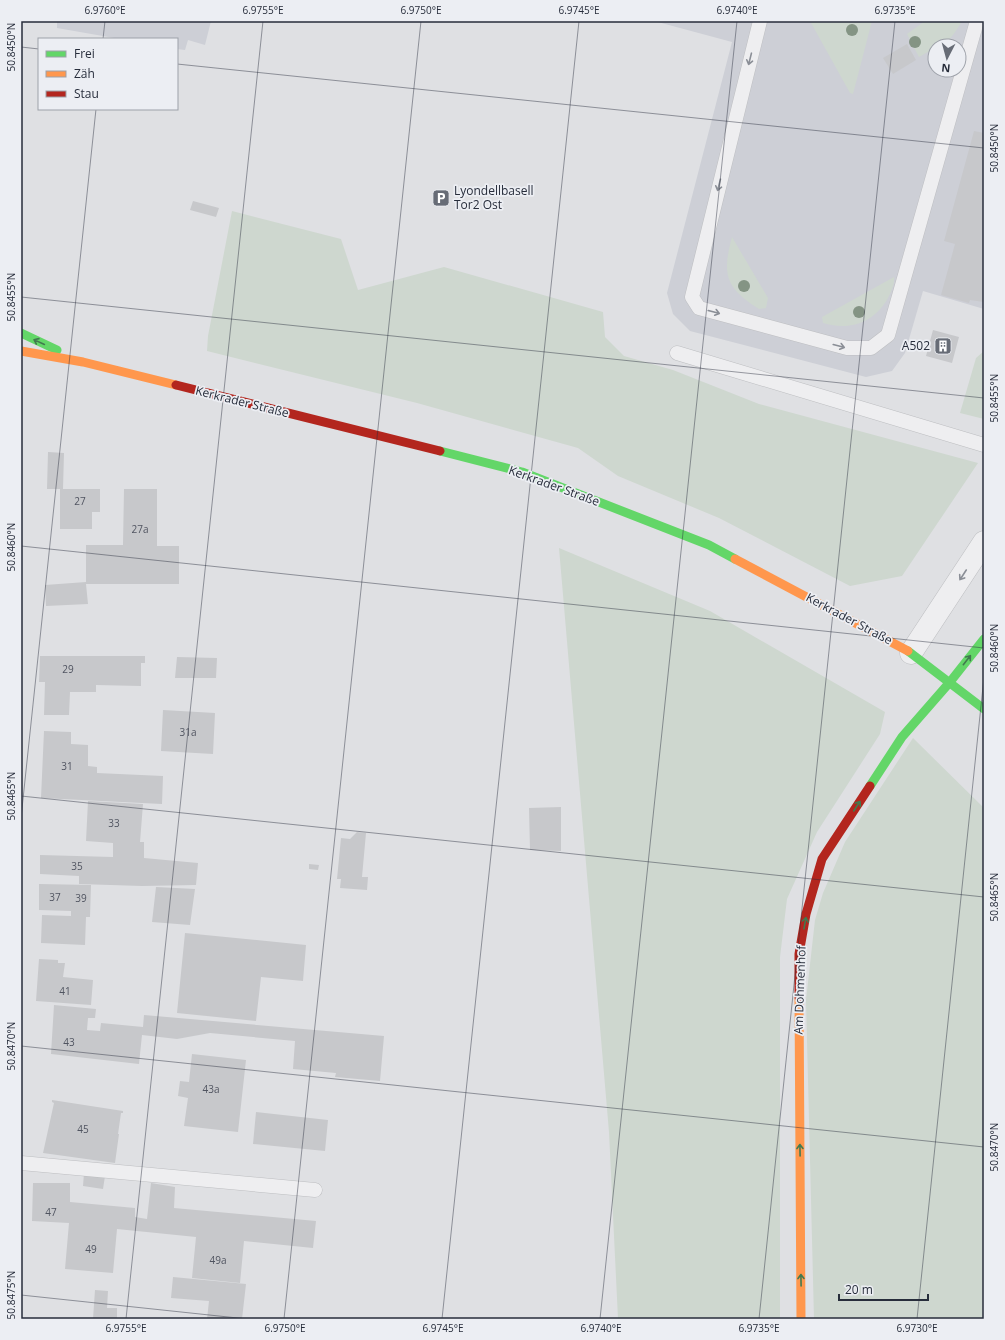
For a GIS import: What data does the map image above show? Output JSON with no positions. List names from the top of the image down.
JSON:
{
  "streets": {
    "main road": ["Kerkrader Straße", "Am Dohmenhof"]
  },
  "crossings": [
    ["Kerkrader Straße", "Am Dohmenhof"]
  ],
  "one_way": ["Am Dohmenhof"],
  "places": {
    "parking": ["Lyondellbasell Tor2 Ost"],
    "building": ["A502"]
  },
  "house_numbers": [
    "27",
    "27a",
    "29",
    "31a",
    "31",
    "33",
    "35",
    "37",
    "39",
    "41",
    "43",
    "43a",
    "45",
    "47",
    "49",
    "49a"
  ],
  "legend": ["Frei", "Zäh", "Stau"],
  "scale_bar": "20 m",
  "north": "bottom",
  "coordinates": [
    "6.9760°E",
    "6.9755°E",
    "6.9750°E",
    "6.9745°E",
    "6.9740°E",
    "6.9735°E",
    "50.8450°N",
    "50.8455°N",
    "50.8460°N",
    "50.8465°N",
    "50.8470°N",
    "50.8475°N",
    "6.9730°E"
  ]
}
